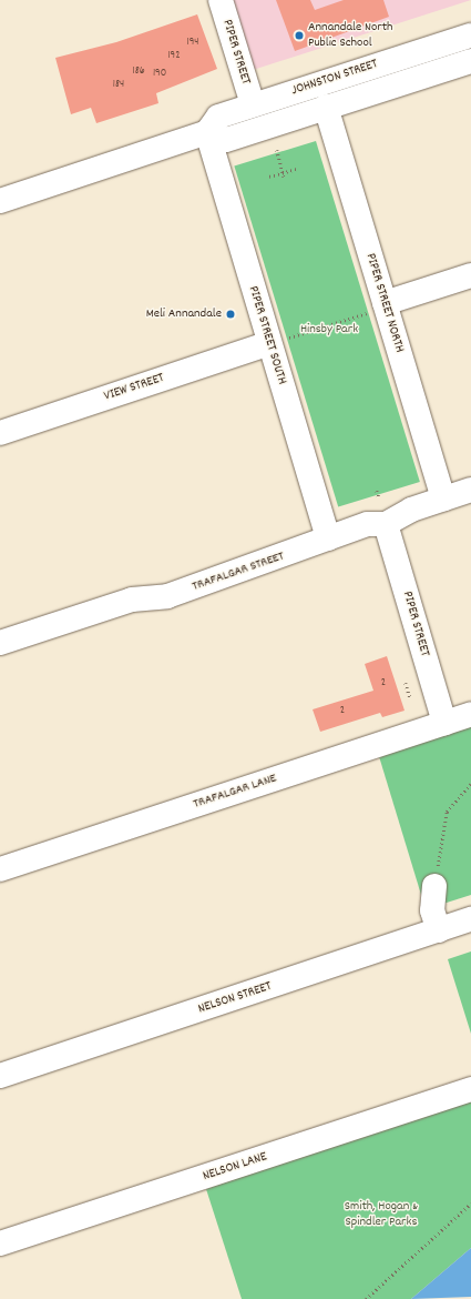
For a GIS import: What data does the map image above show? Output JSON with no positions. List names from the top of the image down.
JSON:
{
  "streets": {
    "street": [
      "PIPER STREET",
      "JOHNSTON STREET",
      "PIPER STREET NORTH",
      "PIPER STREET SOUTH",
      "VIEW STREET",
      "TRAFALGAR STREET",
      "TRAFALGAR LANE",
      "NELSON STREET",
      "NELSON LANE"
    ]
  },
  "crossings": [
    ["PIPER STREET", "JOHNSTON STREET"],
    ["PIPER STREET", "TRAFALGAR STREET"],
    ["PIPER STREET", "TRAFALGAR LANE"],
    ["JOHNSTON STREET", "PIPER STREET NORTH"],
    ["JOHNSTON STREET", "PIPER STREET SOUTH"],
    ["PIPER STREET NORTH", "TRAFALGAR STREET"],
    ["PIPER STREET SOUTH", "VIEW STREET"],
    ["PIPER STREET SOUTH", "TRAFALGAR STREET"]
  ],
  "parks": ["Hinsby Park", "Smith, Hogan & Spindler Parks"],
  "places": ["Annandale North Public School", "Meli Annandale"],
  "house_numbers": [
    "194",
    "192",
    "186",
    "190",
    "184",
    "2",
    "2"
  ]
}
